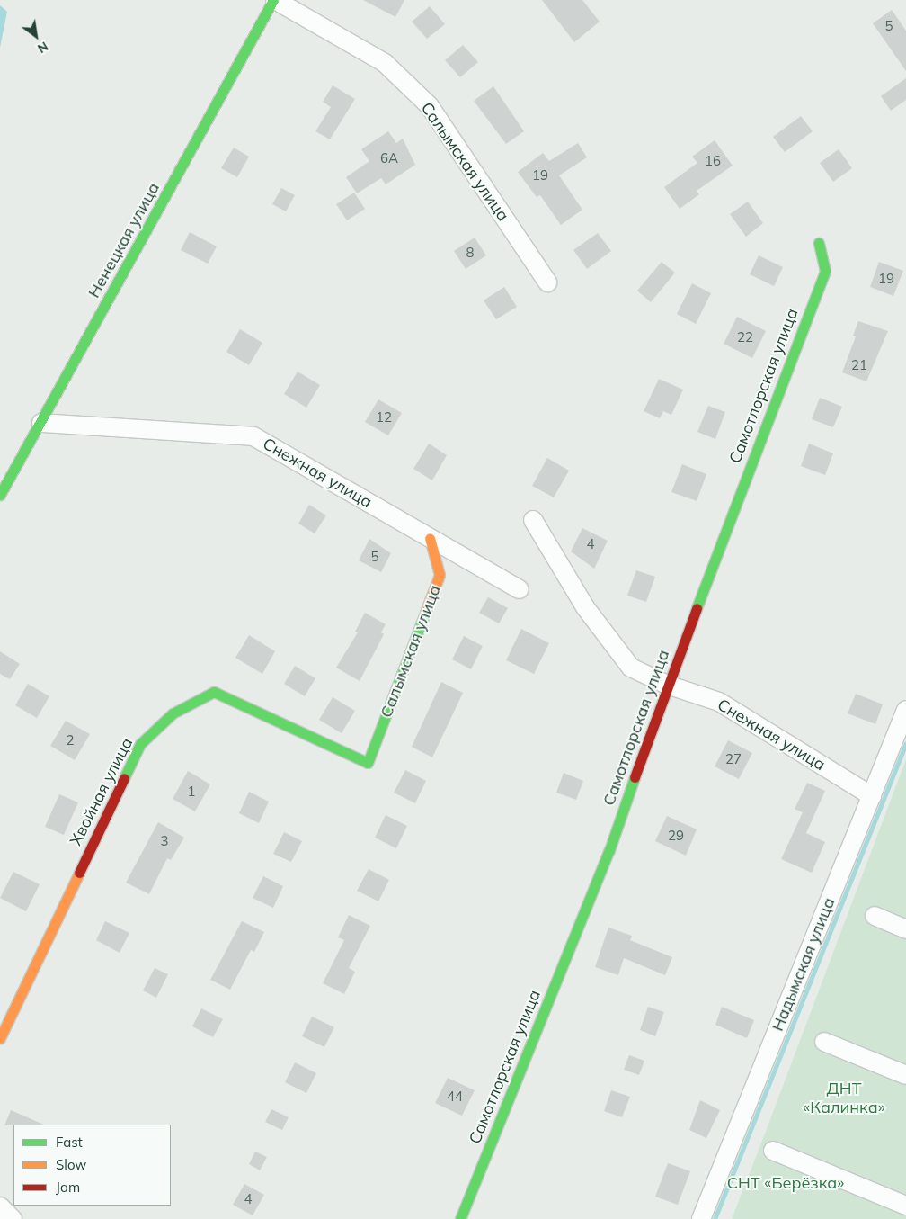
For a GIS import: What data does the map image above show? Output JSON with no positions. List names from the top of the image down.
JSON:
{
  "streets": {
    "street": [
      "Салымская улица",
      "Ненецкая улица",
      "Самотлорская улица",
      "Снежная улица",
      "Хвойная улица",
      "Надымская улица"
    ]
  },
  "crossings": [
    ["Салымская улица", "Ненецкая улица"],
    ["Салымская улица", "Снежная улица"],
    ["Салымская улица", "Хвойная улица"],
    ["Ненецкая улица", "Снежная улица"],
    ["Самотлорская улица", "Снежная улица"],
    ["Снежная улица", "Надымская улица"]
  ],
  "parks": ["ДНТ «Калинка»", "СНТ «Берёзка»"],
  "house_numbers": [
    "5",
    "6А",
    "16",
    "19",
    "8",
    "19",
    "22",
    "21",
    "12",
    "4",
    "5",
    "2",
    "27",
    "1",
    "29",
    "3",
    "44",
    "4"
  ],
  "legend": ["Fast", "Slow", "Jam"],
  "north": "bottom right"
}
